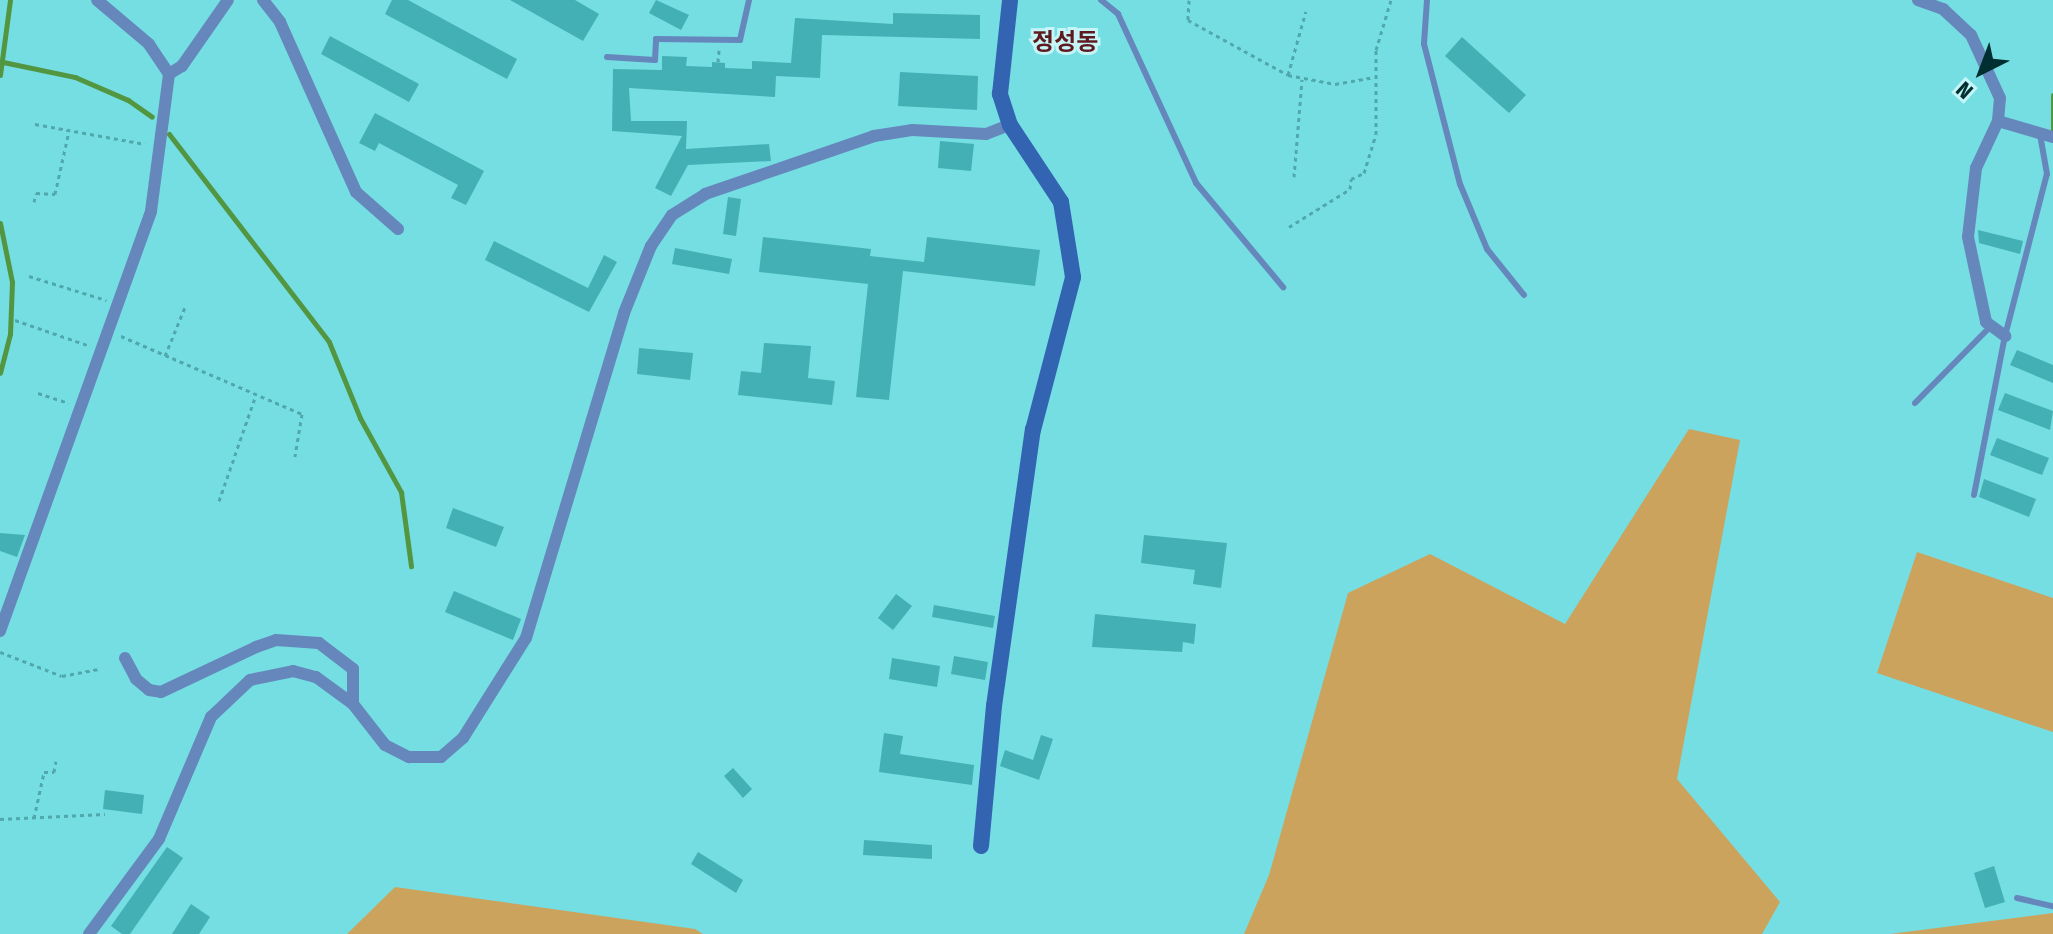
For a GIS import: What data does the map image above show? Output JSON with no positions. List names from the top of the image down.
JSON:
{
  "districts": ["정성동"],
  "north": "bottom left"
}
